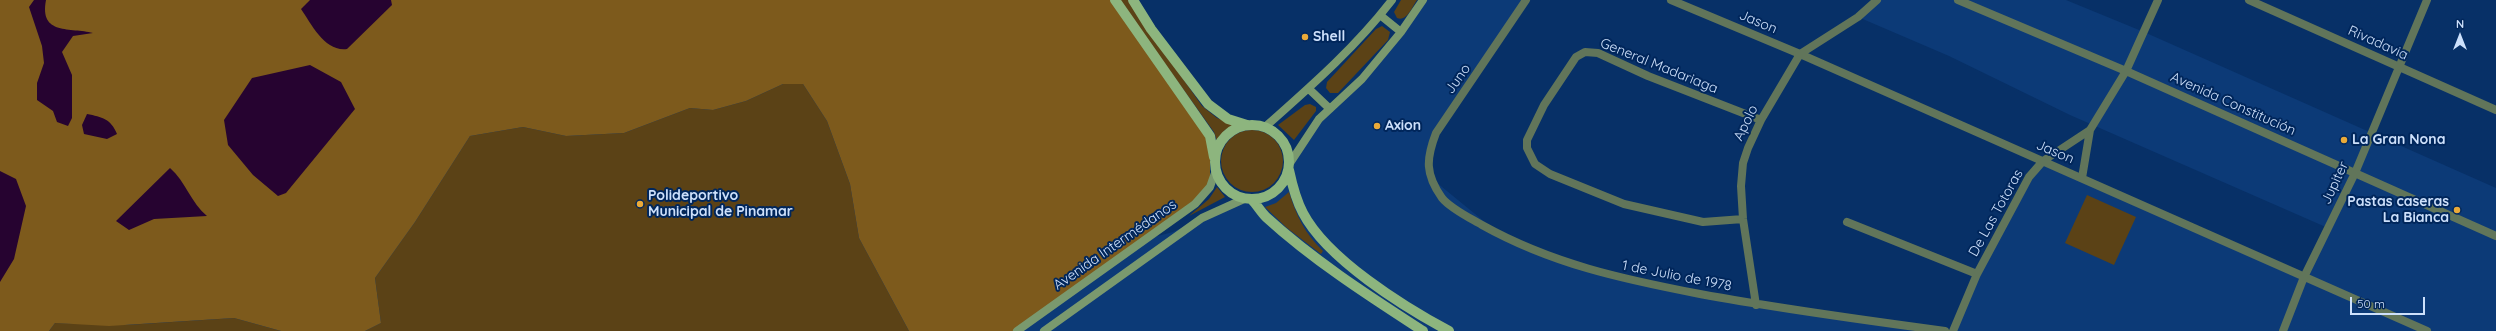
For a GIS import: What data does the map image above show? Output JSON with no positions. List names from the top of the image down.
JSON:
{
  "streets": {
    "main road": ["Avenida Intermédanos"],
    "street": [
      "Jason",
      "Rivadavia",
      "General Madariaga",
      "Juno",
      "Avenida Constitución",
      "Apolo",
      "Jupiter",
      "De Las Totoras",
      "1 de Julio de 1978"
    ]
  },
  "crossings": [
    ["Jason", "Apolo"],
    ["Jason", "Jupiter"],
    ["Jason", "De Las Totoras"],
    ["Rivadavia", "Jupiter"],
    ["General Madariaga", "Apolo"],
    ["Juno", "1 de Julio de 1978"],
    ["Avenida Constitución", "Jupiter"],
    ["Avenida Constitución", "De Las Totoras"],
    ["Apolo", "1 de Julio de 1978"]
  ],
  "places": [
    "Shell",
    "Axion",
    "La Gran Nona",
    "Polideportivo Municipal de Pinamar",
    "Pastas caseras La Bianca"
  ],
  "scale_bar": "50 m",
  "north": "top"
}
